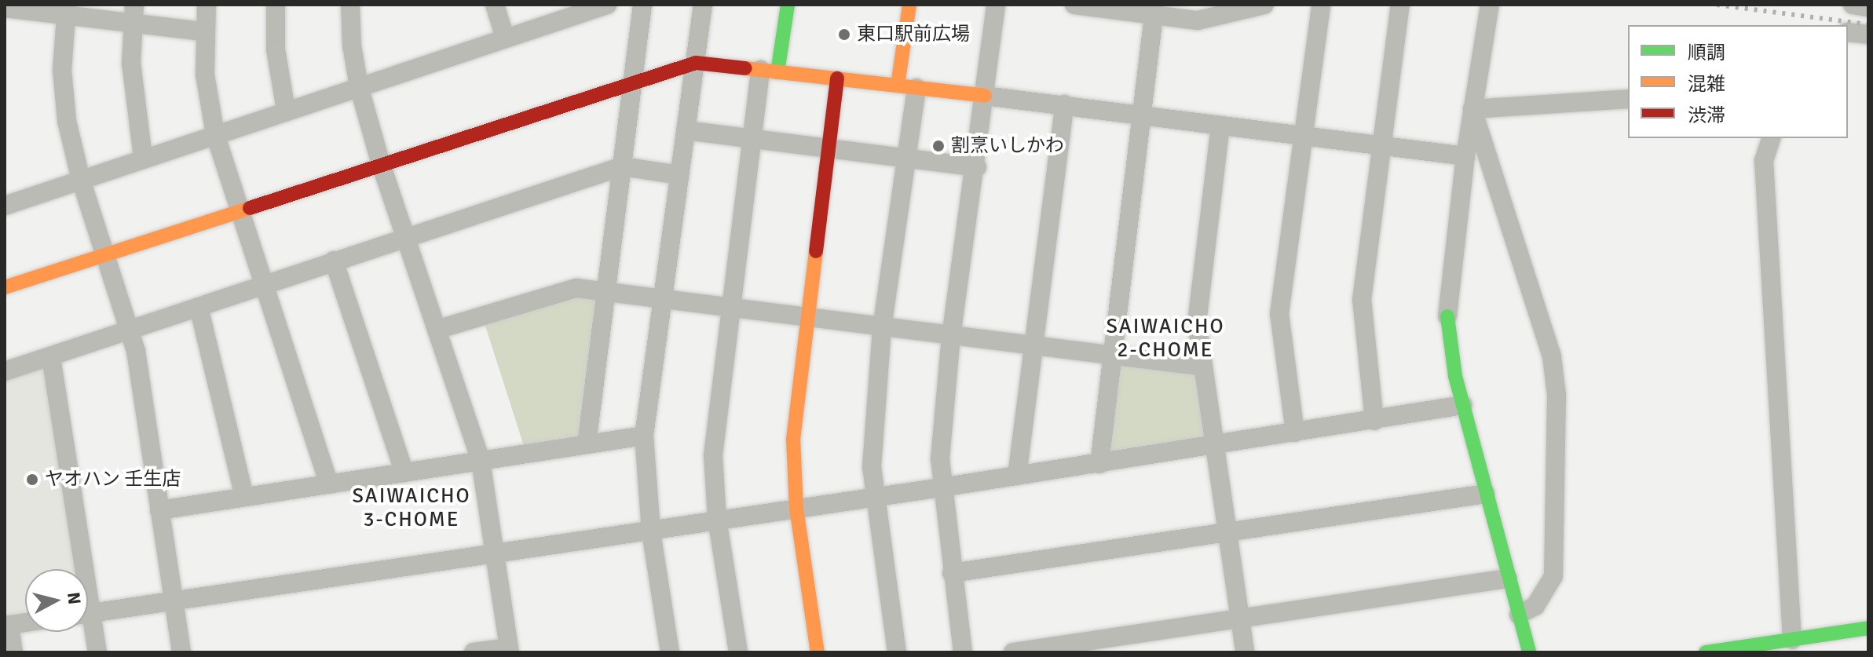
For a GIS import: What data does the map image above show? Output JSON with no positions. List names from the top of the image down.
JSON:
{
  "districts": ["SAIWAICHO 2-CHOME", "SAIWAICHO 3-CHOME"],
  "places": ["東口駅前広場", "割烹いしかわ", "ヤオハン 壬生店"],
  "legend": ["順調", "混雑", "渋滞"],
  "north": "right"
}
